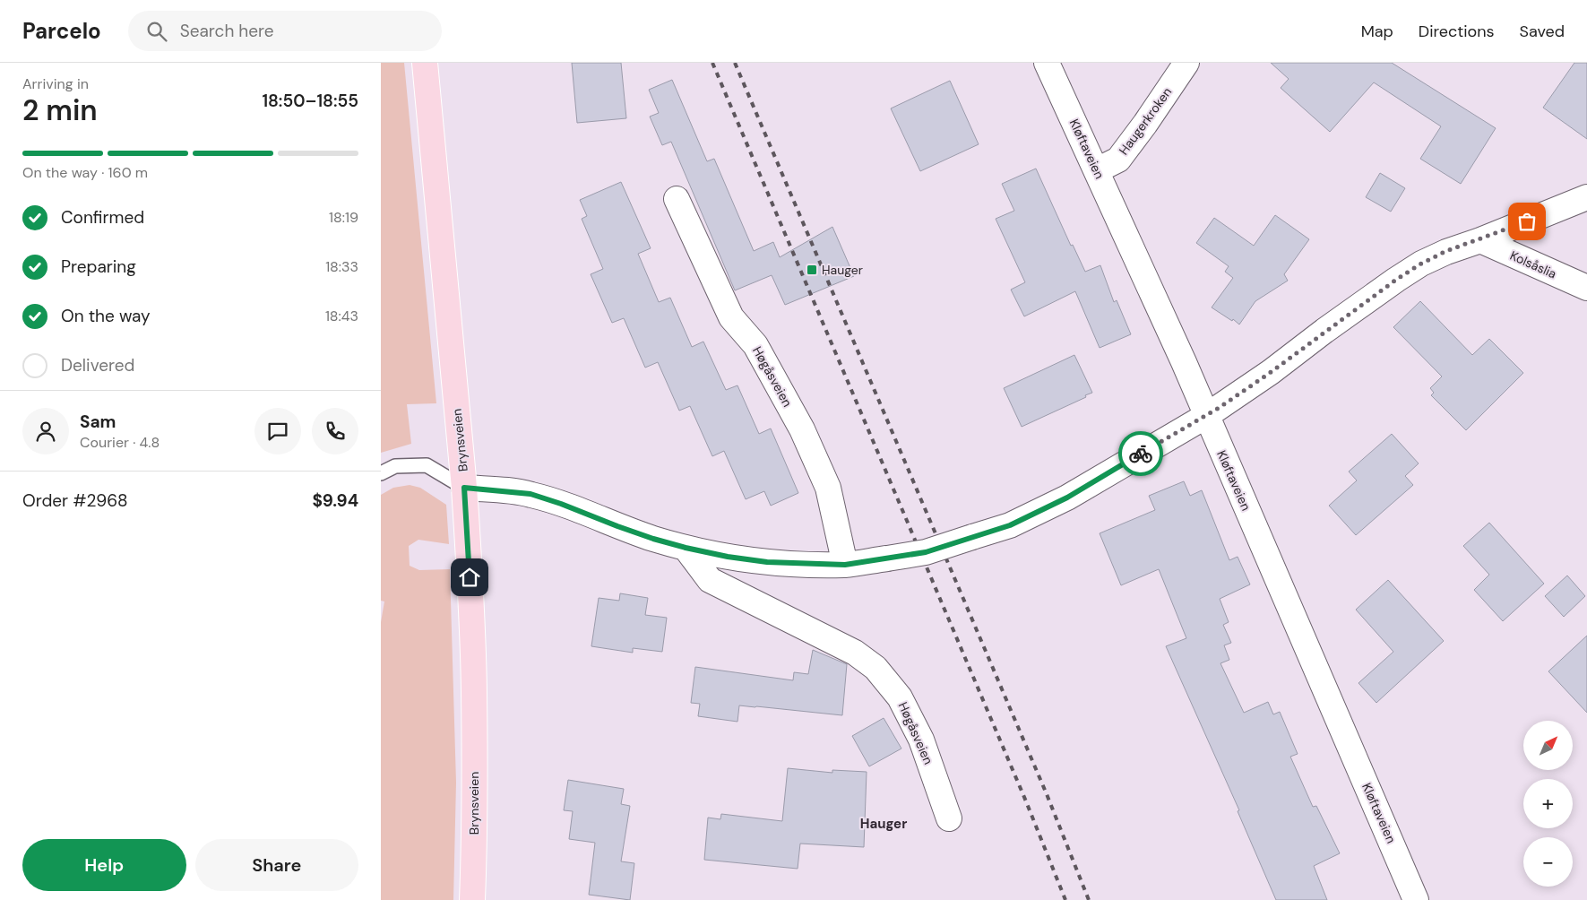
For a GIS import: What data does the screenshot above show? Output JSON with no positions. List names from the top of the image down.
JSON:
{
  "streets": {
    "main road": ["Brynsveien"],
    "street": [
      "Haugerkroken",
      "Kløftaveien",
      "Kolsåslia",
      "Høgåsveien"
    ]
  },
  "crossings": [
    ["Haugerkroken", "Kløftaveien"]
  ],
  "districts": ["Hauger"],
  "places": {
    "transit": ["Hauger"]
  },
  "north": "top right",
  "page": {
    "header": "Parcelo",
    "search": "Search here",
    "nav": ["Map", "Directions", "Saved"],
    "heading": ["2 min", "Arriving in", "18:50–18:55"],
    "panel": [
      "Sam",
      "Courier · 4.8",
      "Order #2968",
      "$9.94"
    ],
    "bar": "On the way · 160 m",
    "list": [
      ["Confirmed", "18:19"],
      ["Preparing", "18:33"],
      ["On the way", "18:43"],
      "Delivered"
    ],
    "map_buttons": ["+", "−"],
    "buttons": ["Help", "Share"]
  }
}
